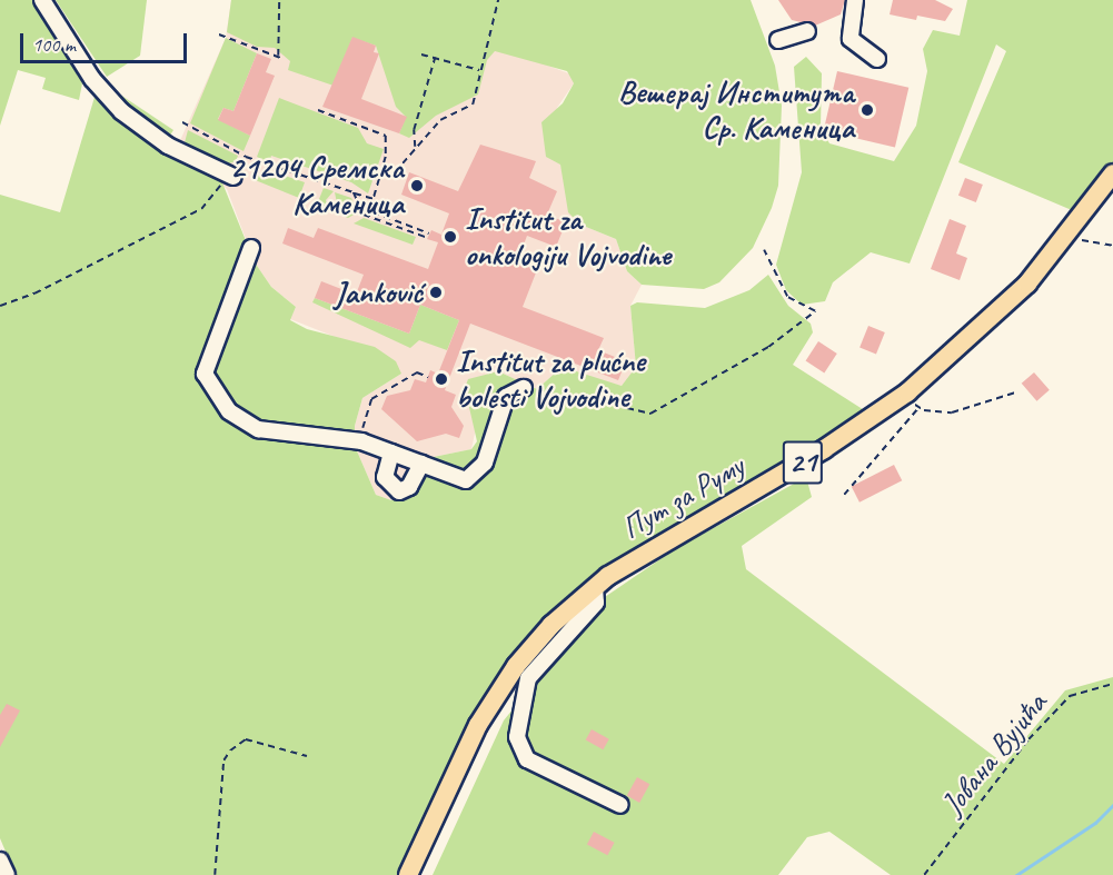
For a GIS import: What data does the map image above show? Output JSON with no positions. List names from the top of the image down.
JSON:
{
  "streets": {
    "main road": ["21", "Пут за Руму"],
    "path": ["Јована Вујића"]
  },
  "places": [
    "Вешерај Института Ср. Каменица",
    "21204 Сремска Каменица",
    "Institut za onkologiju Vojvodine",
    "Janković",
    "Institut za plućne bolesti Vojvodine"
  ],
  "scale_bar": "100 m"
}
